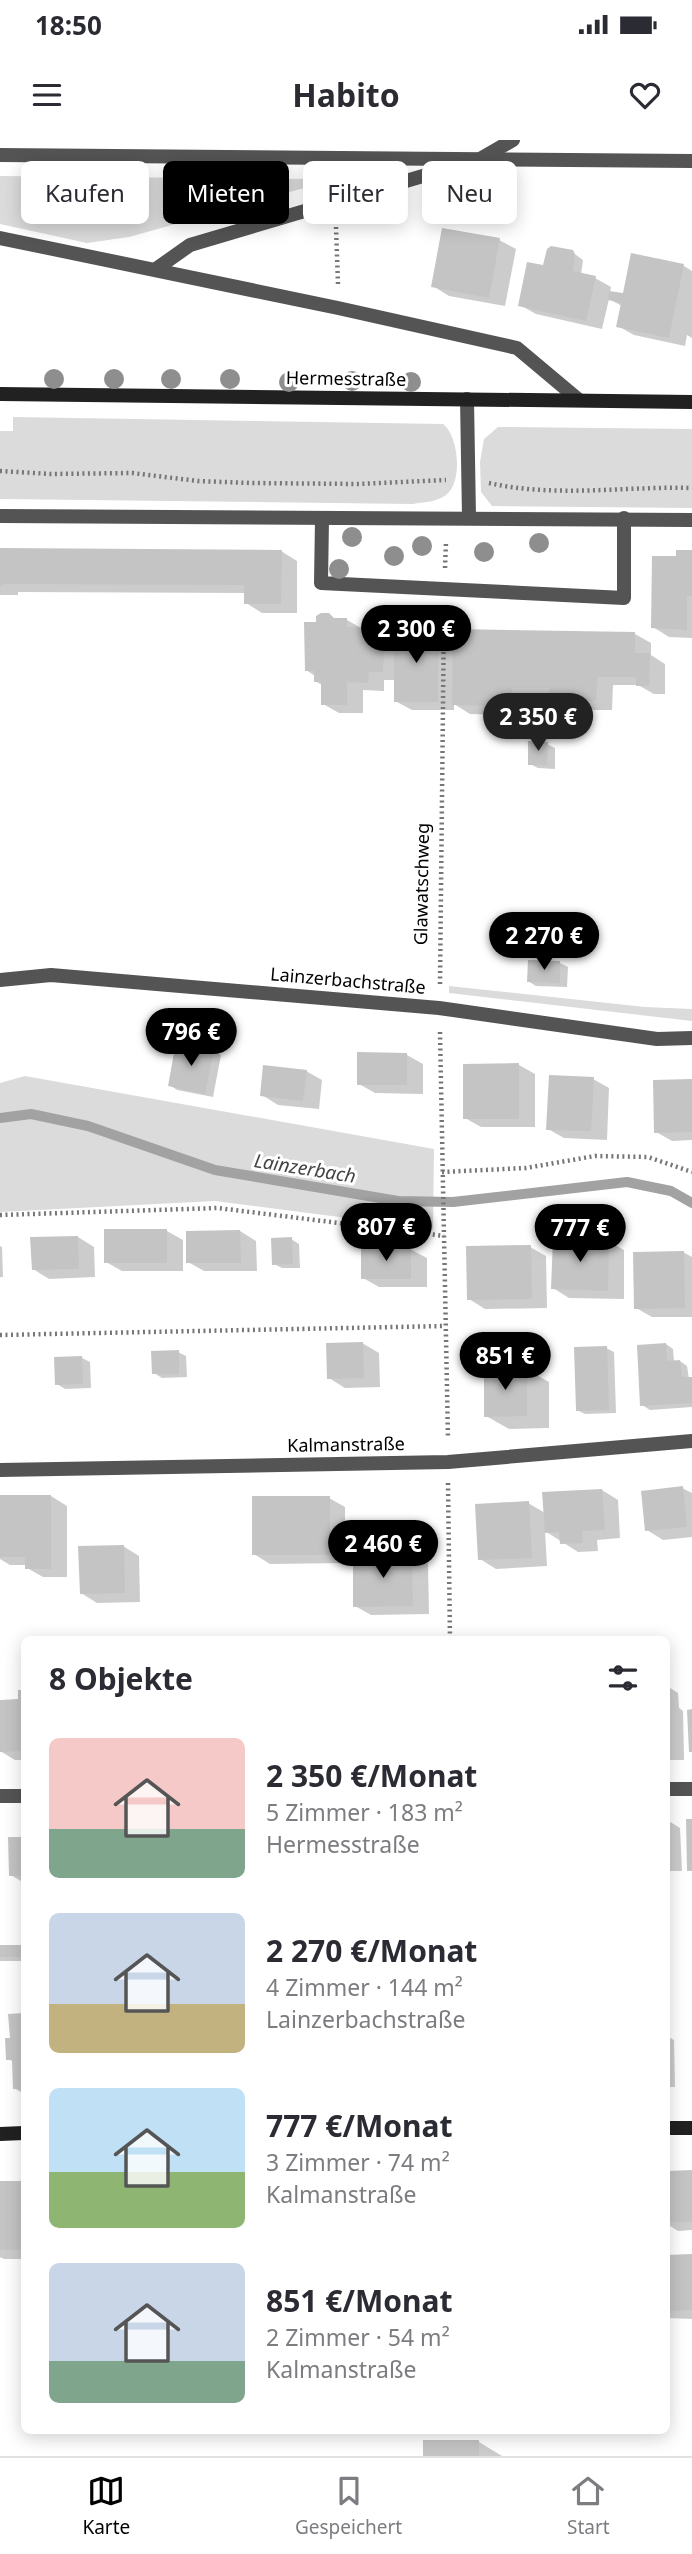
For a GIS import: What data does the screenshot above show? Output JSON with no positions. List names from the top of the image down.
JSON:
{
  "streets": {
    "street": ["Hermesstraße", "Lainzerbachstraße", "Kalmanstraße"],
    "path": ["Glawatschweg"]
  },
  "crossings": [
    ["Glawatschweg", "Lainzerbachstraße"]
  ],
  "water": ["Lainzerbach"],
  "page": {
    "status": "18:50",
    "header": "Habito",
    "chip": [
      "Kaufen",
      "Mieten",
      "Filter",
      "Neu"
    ],
    "price": [
      "2 300 €",
      "2 350 €",
      "2 270 €",
      "796 €",
      "807 €",
      "777 €",
      "851 €",
      "2 460 €"
    ],
    "heading": "8 Objekte",
    "list": [
      {
        "name": "2 350 €/Monat",
        "note": "5 Zimmer · 183 m² · Hermesstraße"
      },
      {
        "name": "2 270 €/Monat",
        "note": "4 Zimmer · 144 m² · Lainzerbachstraße"
      },
      {
        "name": "777 €/Monat",
        "note": "3 Zimmer · 74 m² · Kalmanstraße"
      },
      {
        "name": "851 €/Monat",
        "note": "2 Zimmer · 54 m² · Kalmanstraße"
      }
    ],
    "tabs": ["Karte", "Gespeichert", "Start"]
  }
}
